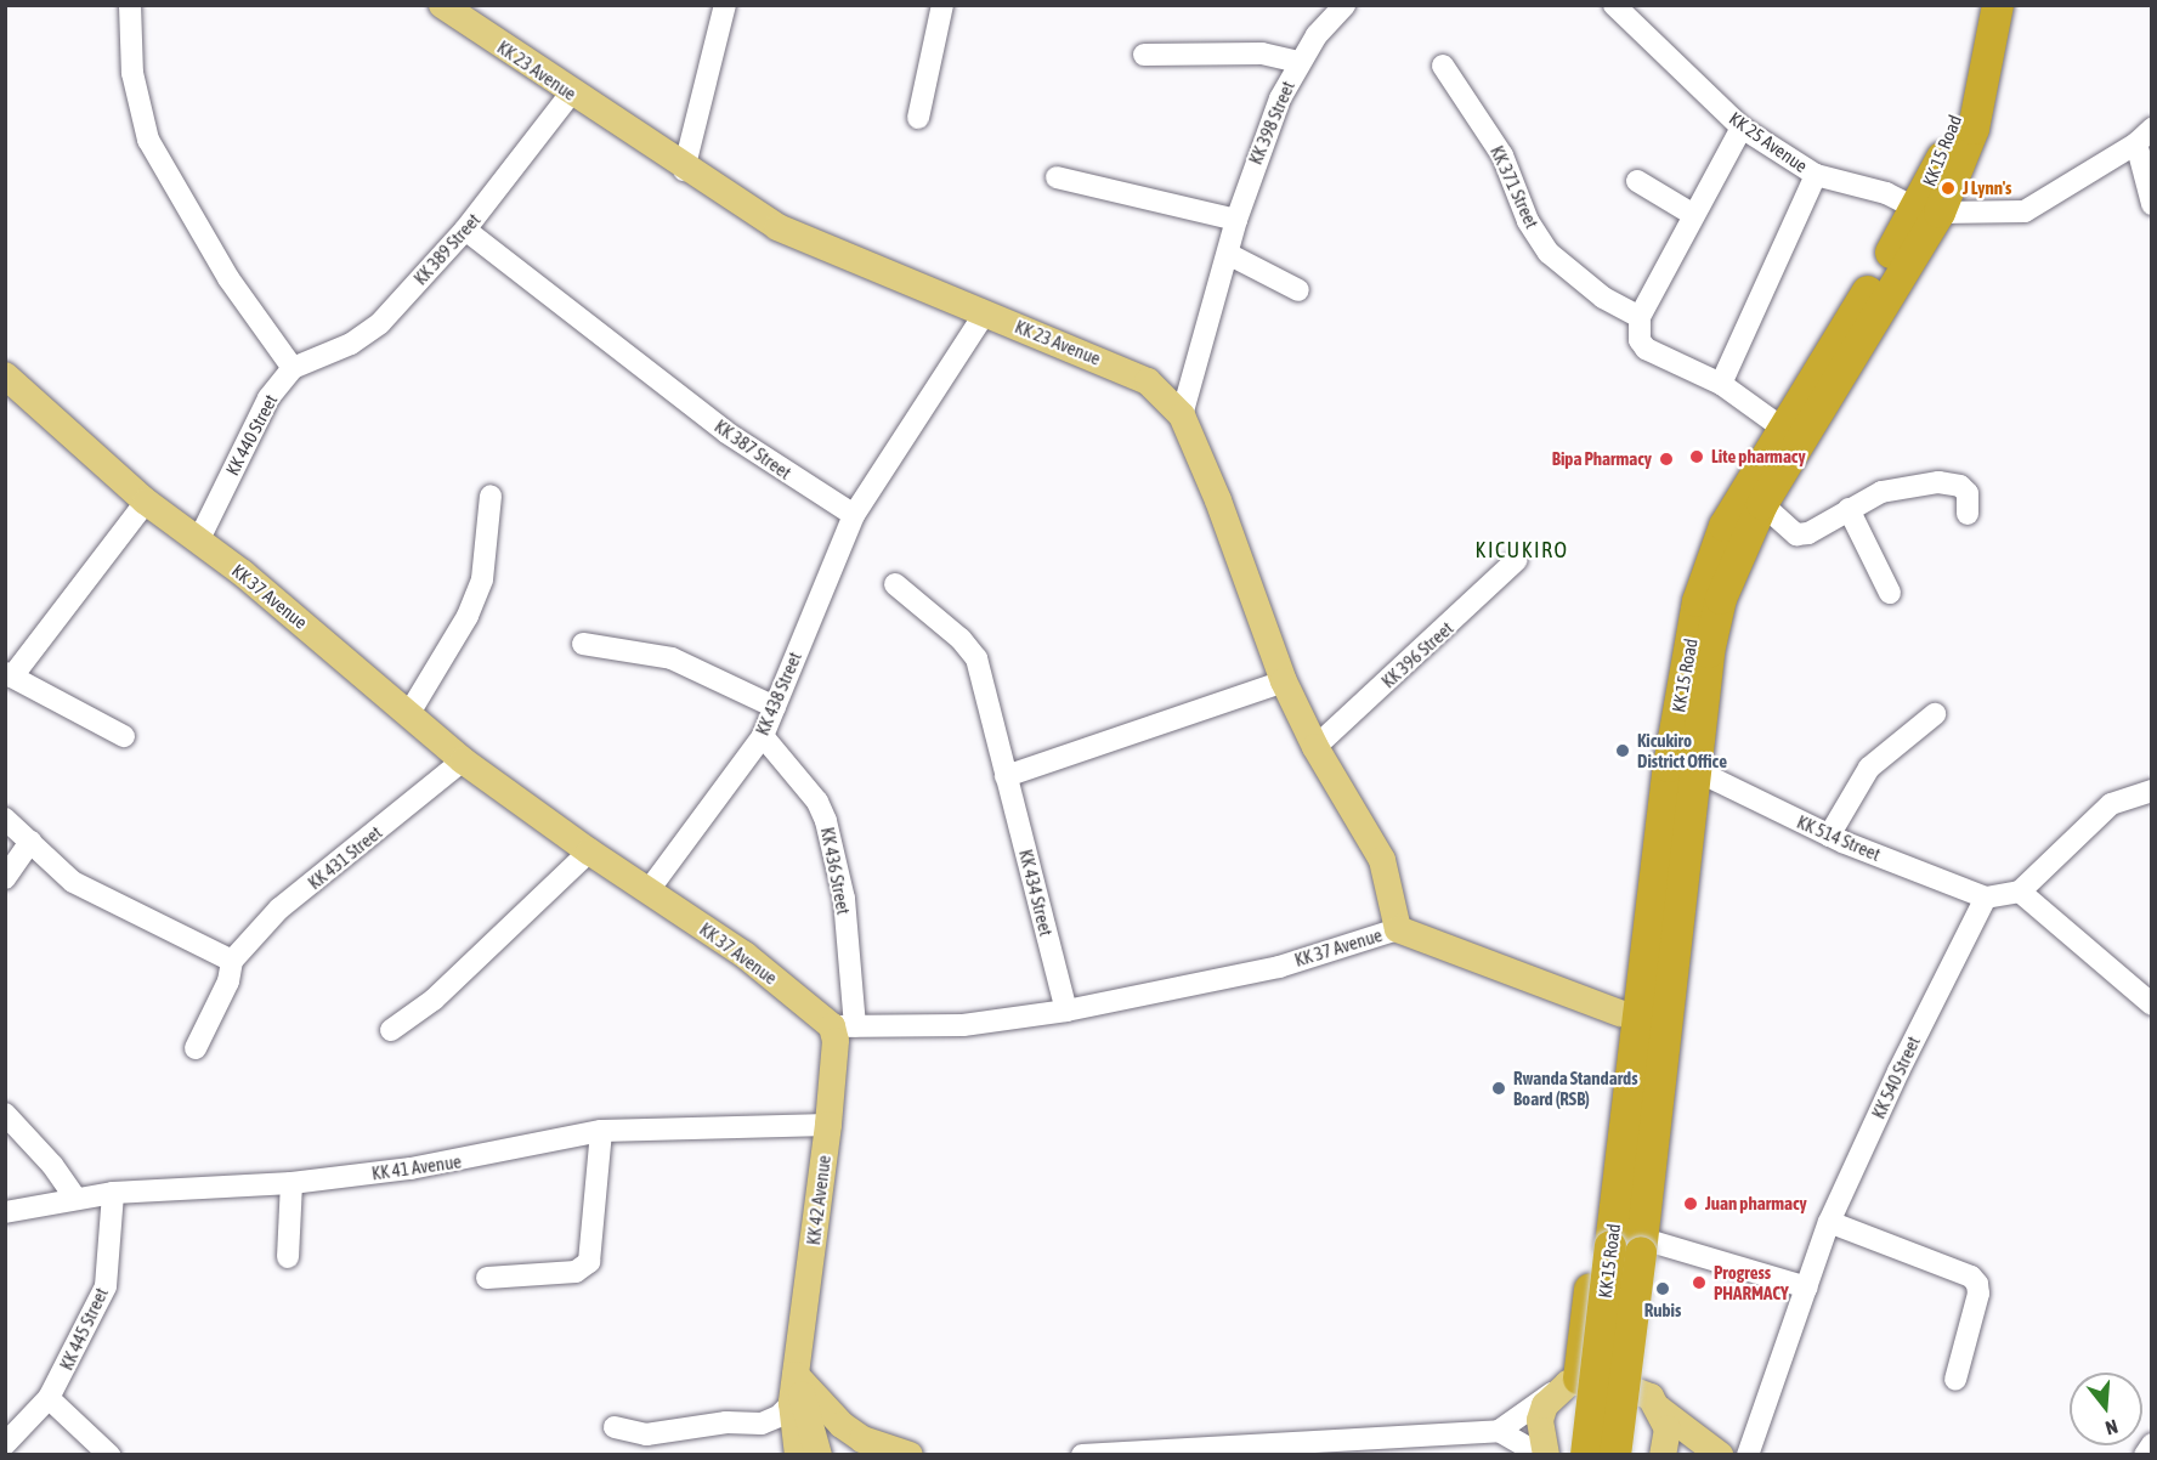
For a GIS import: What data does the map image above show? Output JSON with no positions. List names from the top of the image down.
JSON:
{
  "streets": {
    "highway": ["KK 15 Road"],
    "main road": ["KK 23 Avenue", "KK 37 Avenue", "KK 42 Avenue"],
    "street": [
      "KK 398 Street",
      "KK 25 Avenue",
      "KK 371 Street",
      "KK 389 Street",
      "KK 440 Street",
      "KK 387 Street",
      "KK 396 Street",
      "KK 438 Street",
      "KK 514 Street",
      "KK 431 Street",
      "KK 436 Street",
      "KK 434 Street",
      "KK 540 Street",
      "KK 41 Avenue",
      "KK 445 Street"
    ]
  },
  "crossings": [
    ["KK 23 Avenue", "KK 398 Street"],
    ["KK 23 Avenue", "KK 389 Street"],
    ["KK 23 Avenue", "KK 37 Avenue"],
    ["KK 23 Avenue", "KK 396 Street"],
    ["KK 25 Avenue", "KK 15 Road"],
    ["KK 15 Road", "KK 514 Street"],
    ["KK 389 Street", "KK 440 Street"],
    ["KK 389 Street", "KK 387 Street"],
    ["KK 440 Street", "KK 37 Avenue"],
    ["KK 387 Street", "KK 438 Street"],
    ["KK 37 Avenue", "KK 438 Street"],
    ["KK 37 Avenue", "KK 431 Street"],
    ["KK 37 Avenue", "KK 436 Street"],
    ["KK 37 Avenue", "KK 434 Street"],
    ["KK 37 Avenue", "KK 42 Avenue"],
    ["KK 438 Street", "KK 436 Street"],
    ["KK 514 Street", "KK 540 Street"],
    ["KK 436 Street", "KK 42 Avenue"],
    ["KK 41 Avenue", "KK 42 Avenue"],
    ["KK 41 Avenue", "KK 445 Street"]
  ],
  "districts": ["KICUKIRO"],
  "places": [
    "J Lynn's",
    "Lite pharmacy",
    "Bipa Pharmacy",
    "Kicukiro District Office",
    "Rwanda Standards Board (RSB)",
    "Juan pharmacy",
    "Progress PHARMACY",
    "Rubis"
  ],
  "north": "bottom"
}
